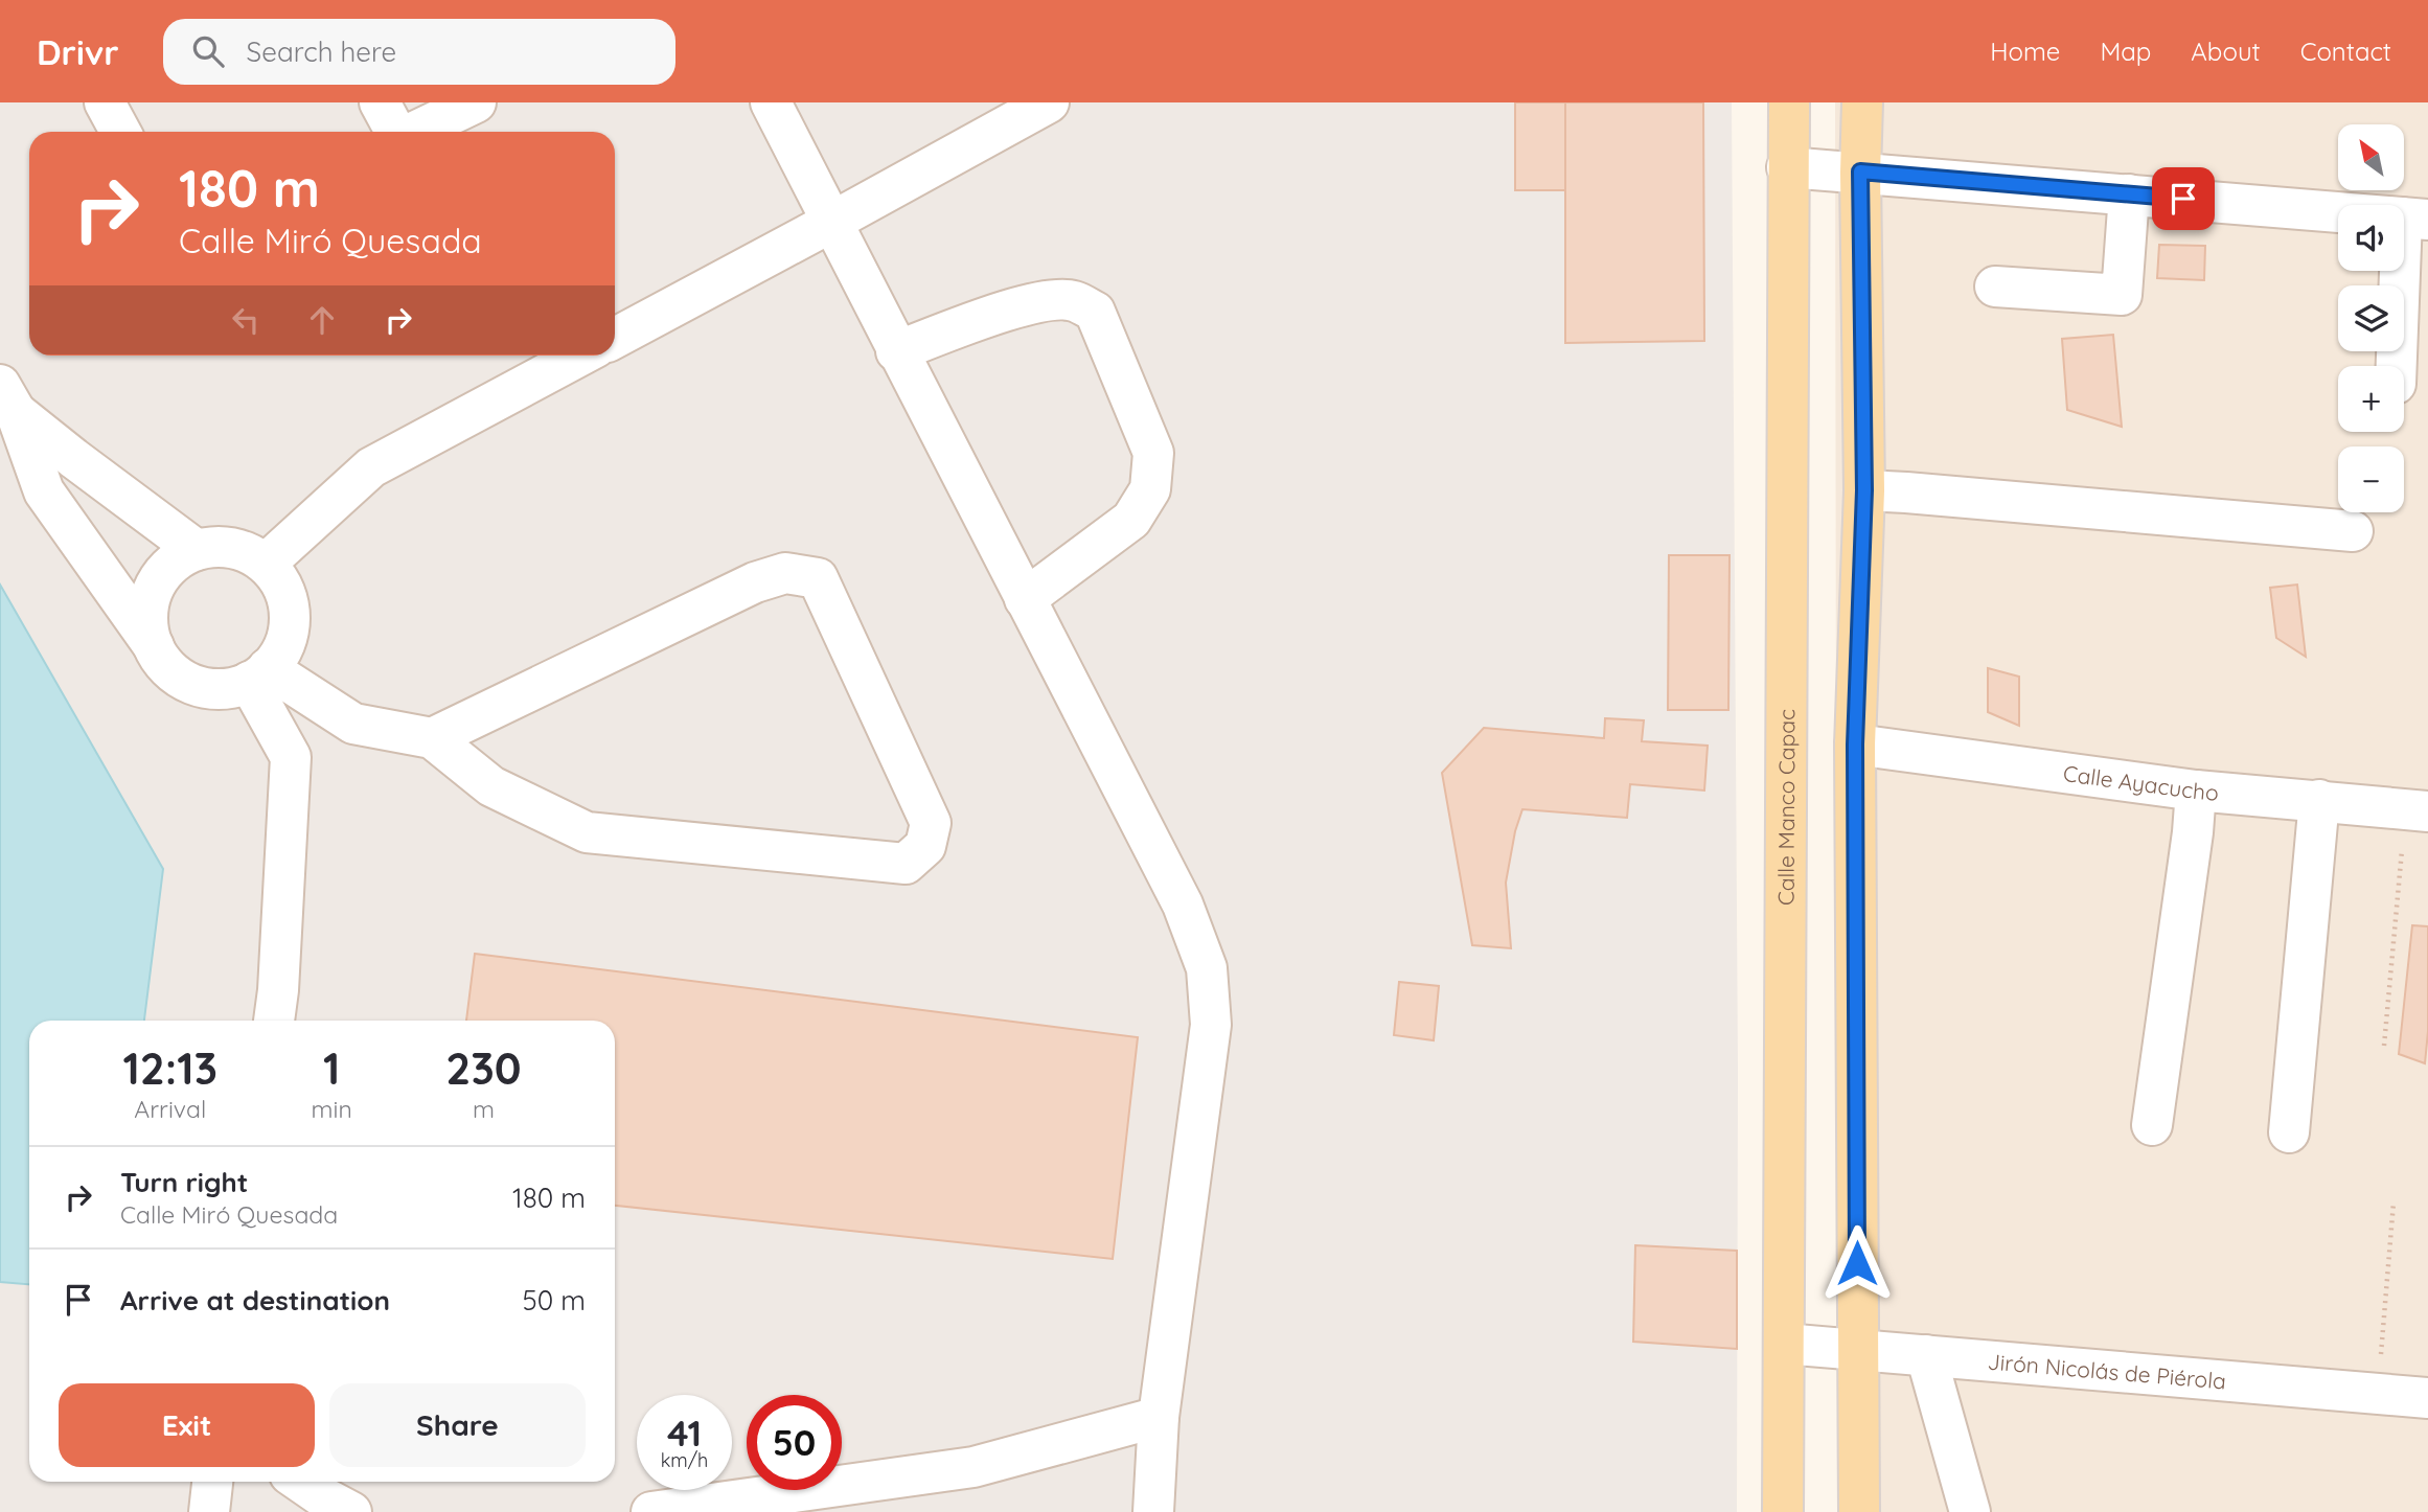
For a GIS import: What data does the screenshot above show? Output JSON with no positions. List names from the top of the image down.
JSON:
{
  "streets": {
    "main road": ["Calle Manco Capac"],
    "street": ["Calle Ayacucho", "Jirón Nicolás de Piérola"]
  },
  "crossings": [
    ["Calle Manco Capac", "Jirón Nicolás de Piérola"]
  ],
  "north": "top left",
  "page": {
    "header": "Drivr",
    "search": "Search here",
    "nav": [
      "Home",
      "Map",
      "About",
      "Contact"
    ],
    "map_buttons": ["+", "−"],
    "turn": ["180 m", "Calle Miró Quesada"],
    "eta": [
      "12:13",
      "Arrival",
      "1",
      "min",
      "230",
      "m"
    ],
    "list": [
      {
        "name": "Turn right",
        "note": "Calle Miró Quesada",
        "value": "180 m"
      },
      {
        "name": "Arrive at destination",
        "value": "50 m"
      }
    ],
    "buttons": ["Exit", "Share"],
    "speed": "41 km/h",
    "limit": "50"
  }
}
